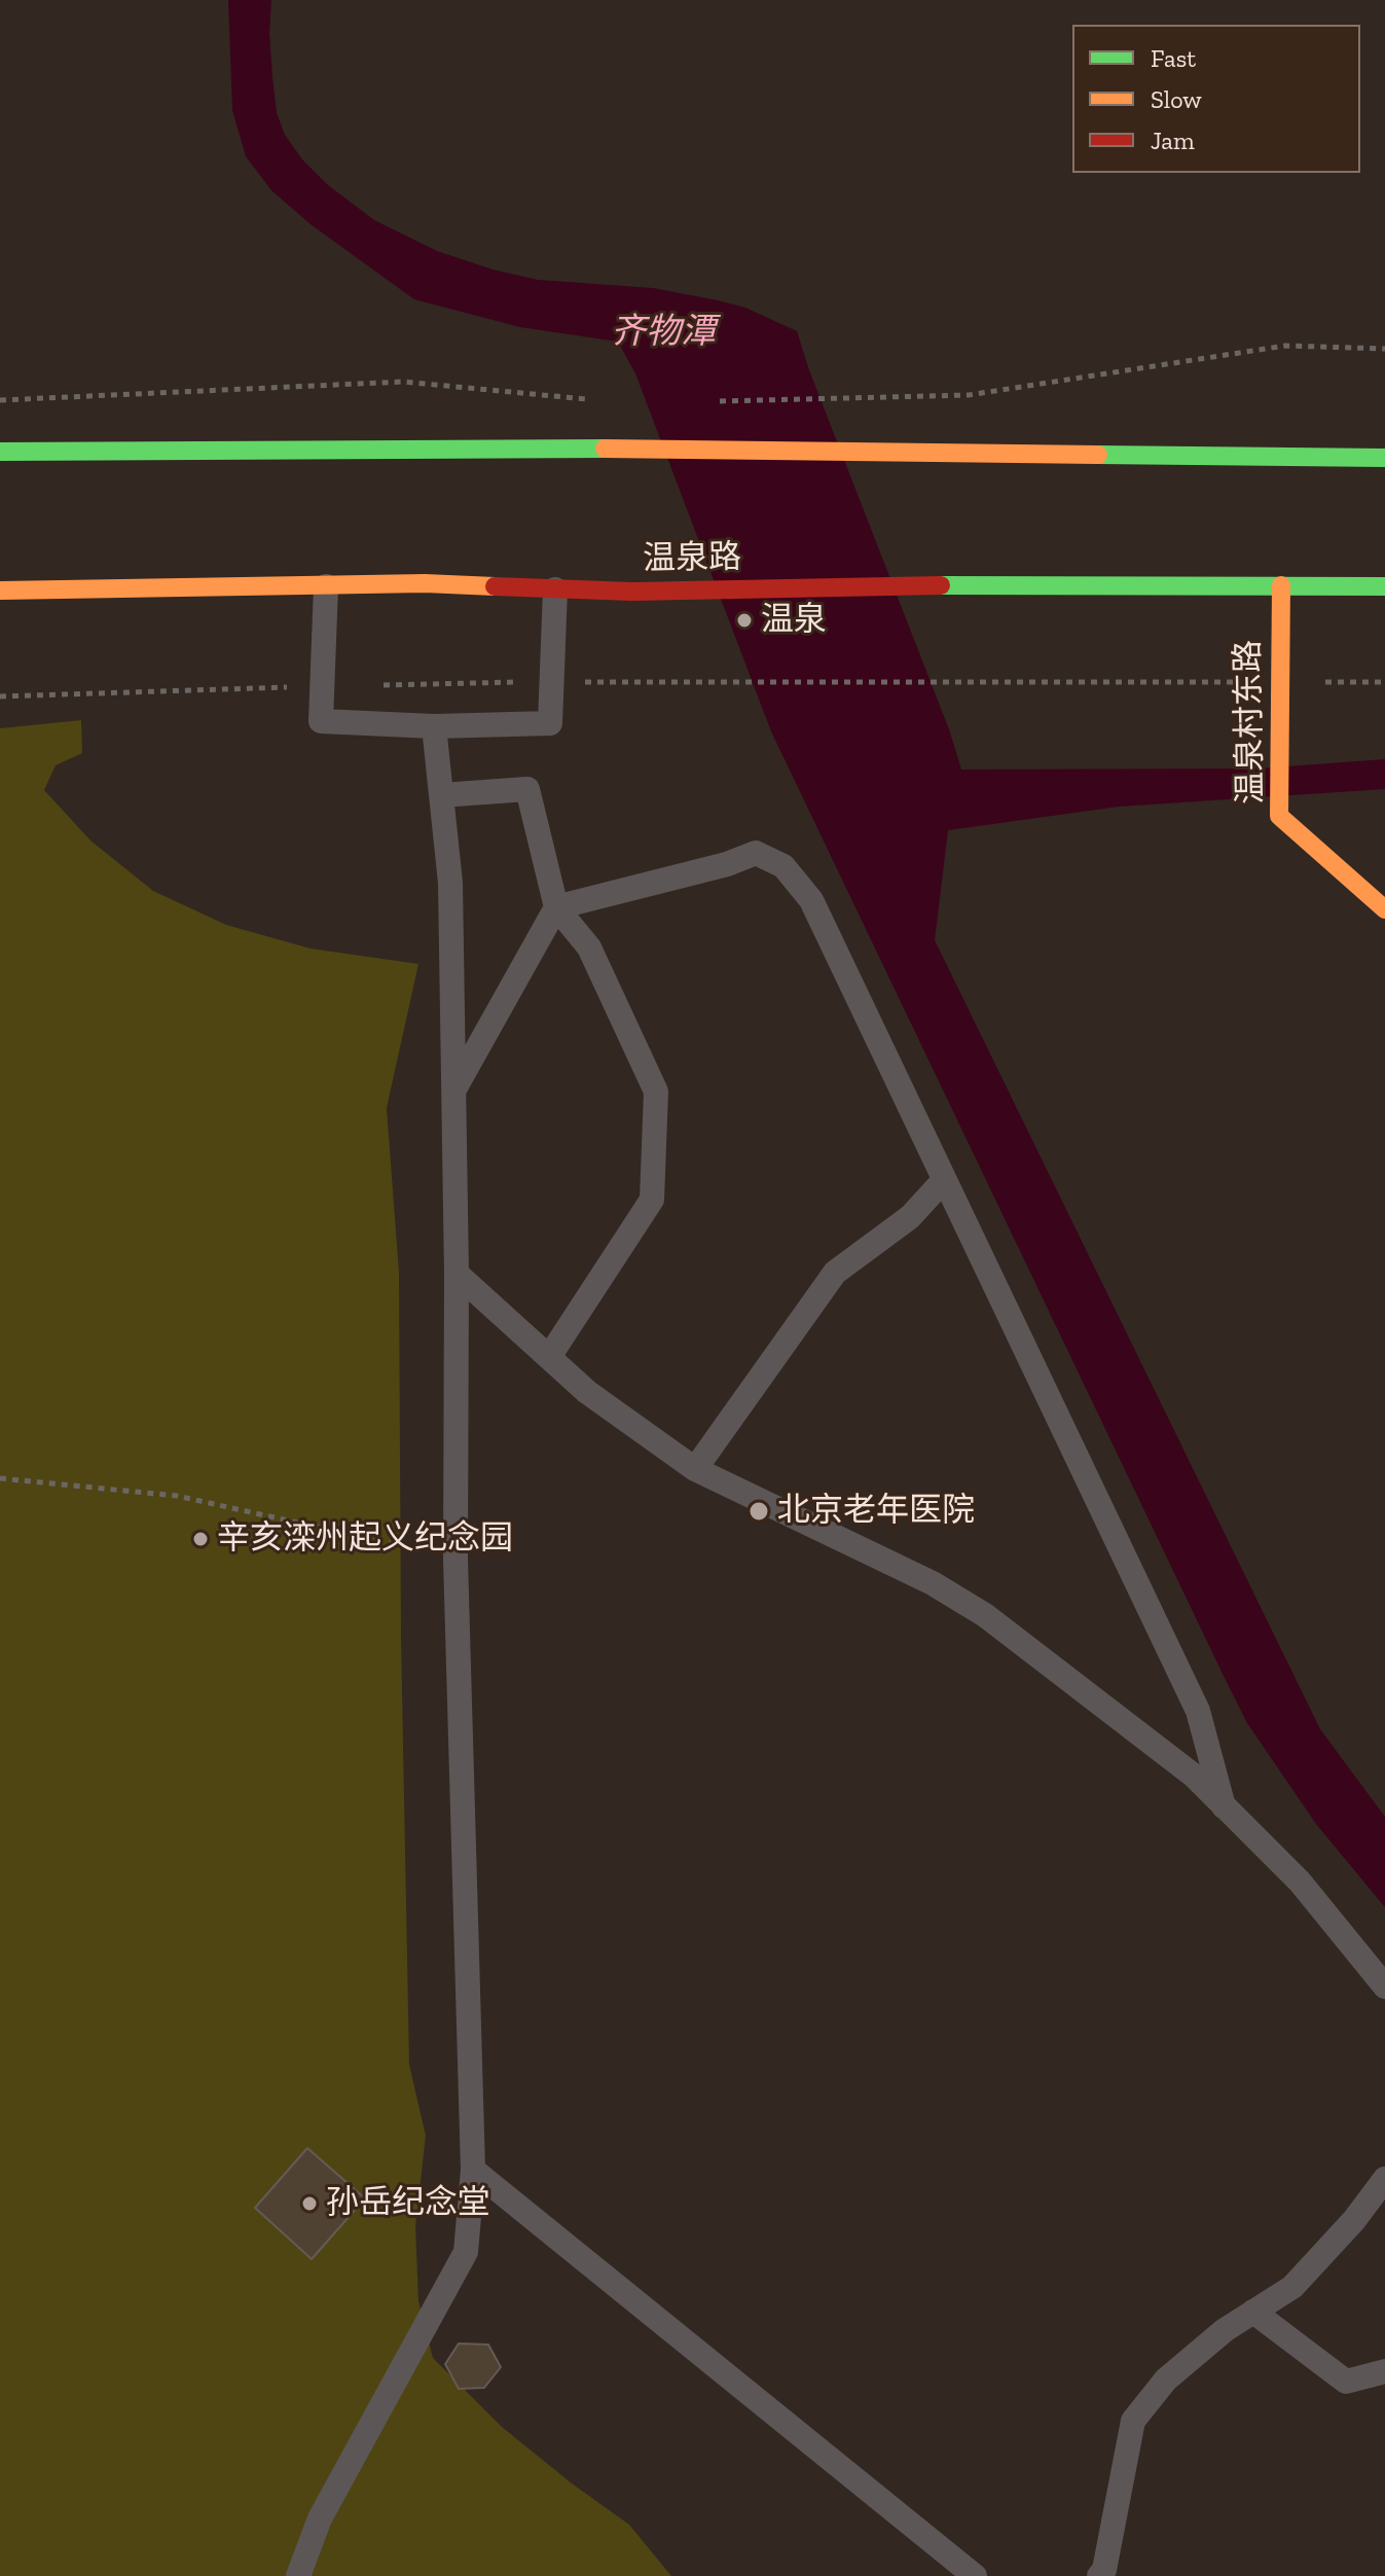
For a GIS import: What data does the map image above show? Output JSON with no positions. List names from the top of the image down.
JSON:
{
  "streets": {
    "main road": ["温泉路", "温泉村东路"]
  },
  "crossings": [
    ["温泉路", "温泉村东路"]
  ],
  "water": ["齐物潭"],
  "places": [
    "温泉",
    "北京老年医院",
    "辛亥滦州起义纪念园",
    "孙岳纪念堂"
  ],
  "legend": ["Fast", "Slow", "Jam"]
}
